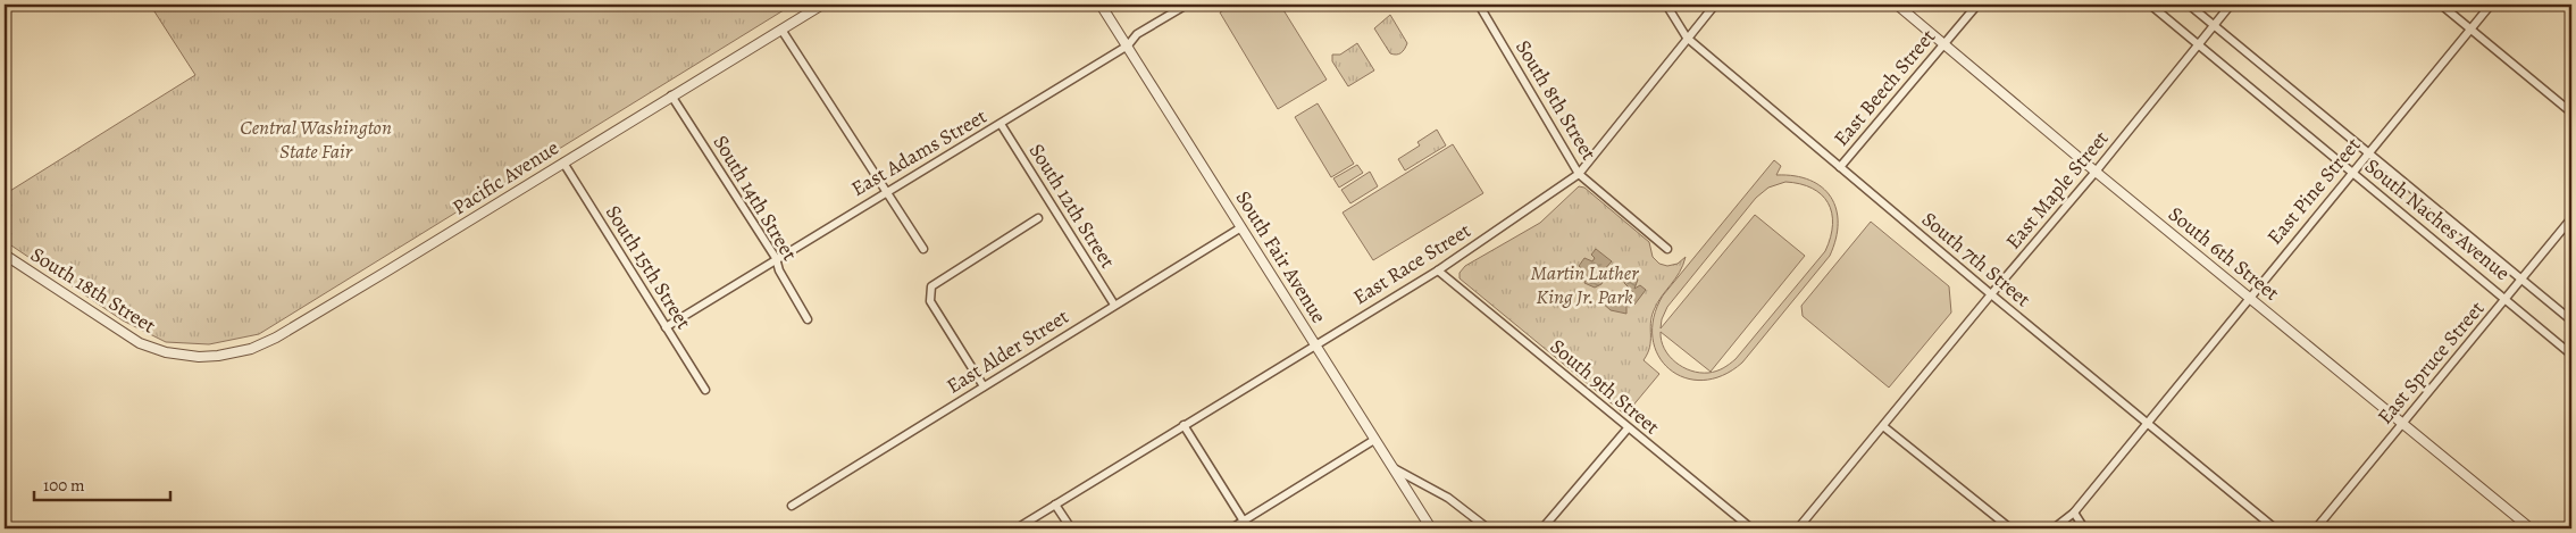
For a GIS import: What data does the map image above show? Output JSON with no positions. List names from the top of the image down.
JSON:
{
  "streets": {
    "street": [
      "East Beech Street",
      "South 8th Street",
      "East Adams Street",
      "Pacific Avenue",
      "East Maple Street",
      "East Pine Street",
      "South 14th Street",
      "South 12th Street",
      "South Naches Avenue",
      "South 6th Street",
      "South Fair Avenue",
      "South 7th Street",
      "East Race Street",
      "South 15th Street",
      "South 18th Street",
      "East Alder Street",
      "East Spruce Street",
      "South 9th Street"
    ]
  },
  "crossings": [
    ["East Beech Street", "South 6th Street"],
    ["East Beech Street", "South 7th Street"],
    ["South 8th Street", "East Race Street"],
    ["East Adams Street", "South 14th Street"],
    ["East Adams Street", "South 12th Street"],
    ["East Adams Street", "South Fair Avenue"],
    ["East Adams Street", "South 15th Street"],
    ["Pacific Avenue", "South 14th Street"],
    ["Pacific Avenue", "South 15th Street"],
    ["Pacific Avenue", "South 18th Street"],
    ["East Maple Street", "South Naches Avenue"],
    ["East Maple Street", "South 6th Street"],
    ["East Maple Street", "South 7th Street"],
    ["East Pine Street", "South Naches Avenue"],
    ["East Pine Street", "South 6th Street"],
    ["East Pine Street", "South 7th Street"],
    ["South 12th Street", "East Alder Street"],
    ["South Naches Avenue", "East Spruce Street"],
    ["South 6th Street", "East Spruce Street"],
    ["South Fair Avenue", "East Race Street"],
    ["South Fair Avenue", "East Alder Street"],
    ["South 7th Street", "East Race Street"],
    ["East Race Street", "South 9th Street"]
  ],
  "parks": ["Central Washington State Fair", "Martin Luther King Jr. Park"],
  "scale_bar": "100 m"
}
